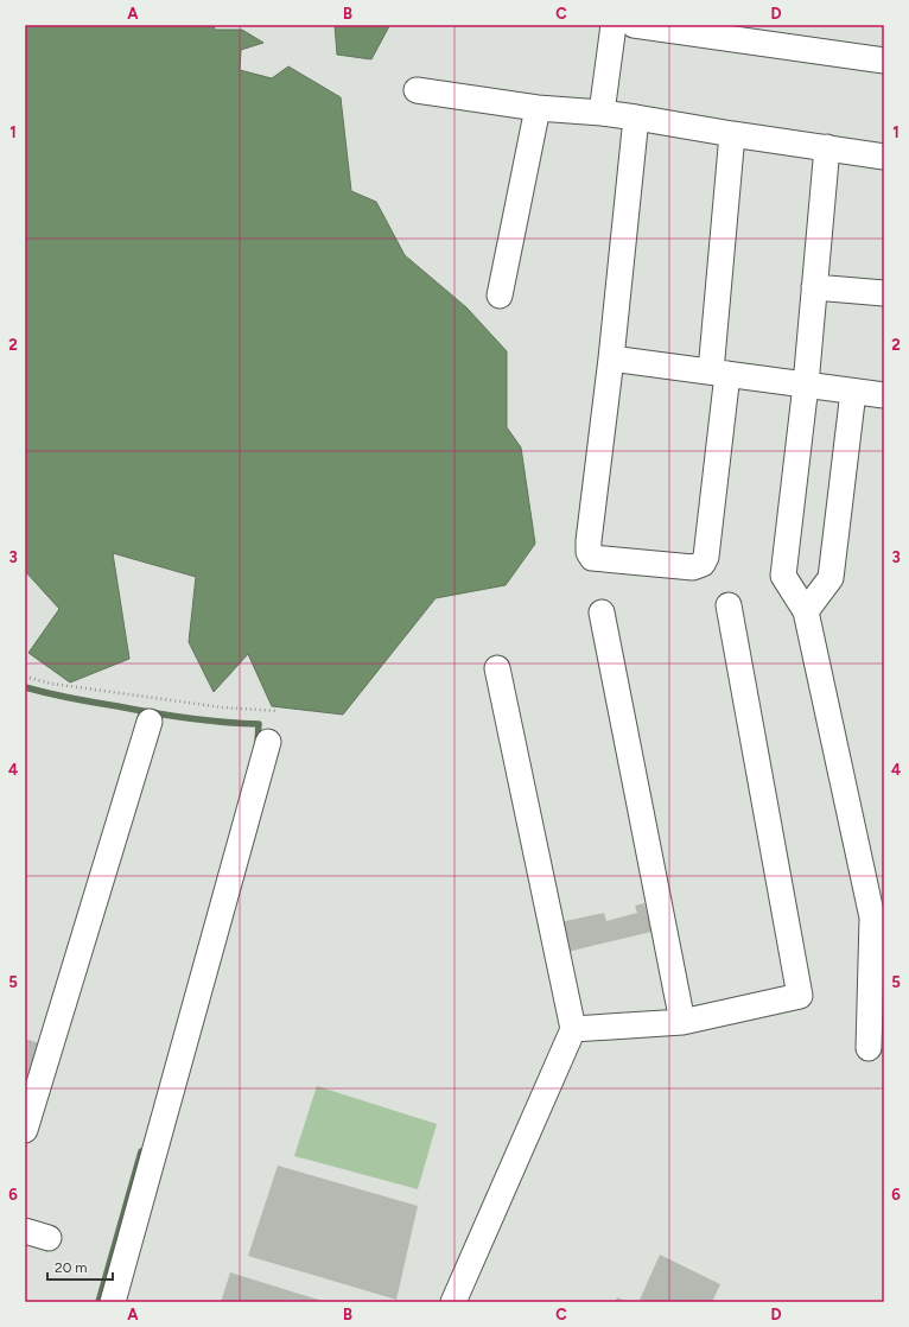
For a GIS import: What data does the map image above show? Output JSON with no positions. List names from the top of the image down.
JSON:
{
  "scale_bar": "20 m",
  "grid": {
    "columns": [
      "A",
      "B",
      "C",
      "D"
    ],
    "rows": [
      "1",
      "2",
      "3",
      "4",
      "5",
      "6"
    ]
  }
}
